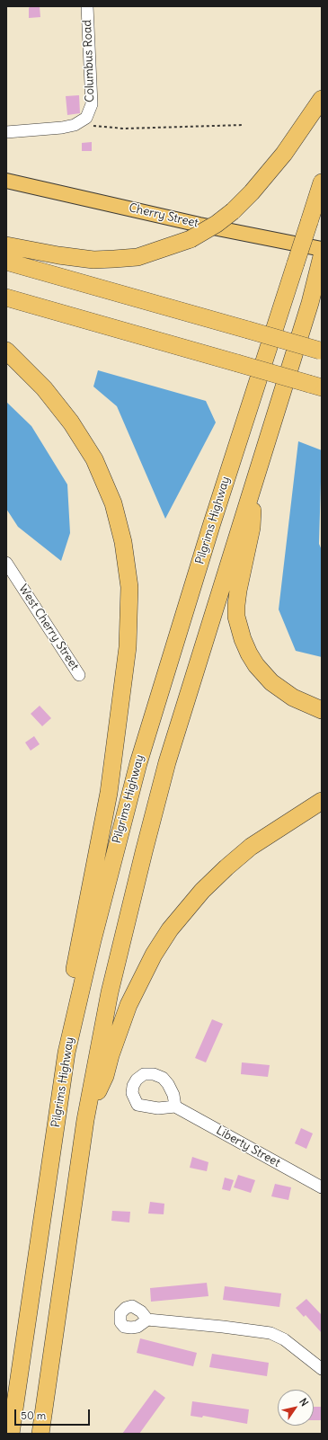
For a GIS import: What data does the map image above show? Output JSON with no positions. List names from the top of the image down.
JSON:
{
  "streets": {
    "highway": ["Pilgrims Highway"],
    "main road": ["Cherry Street"],
    "street": ["Columbus Road", "West Cherry Street", "Liberty Street"]
  },
  "scale_bar": "50 m",
  "north": "top right"
}
